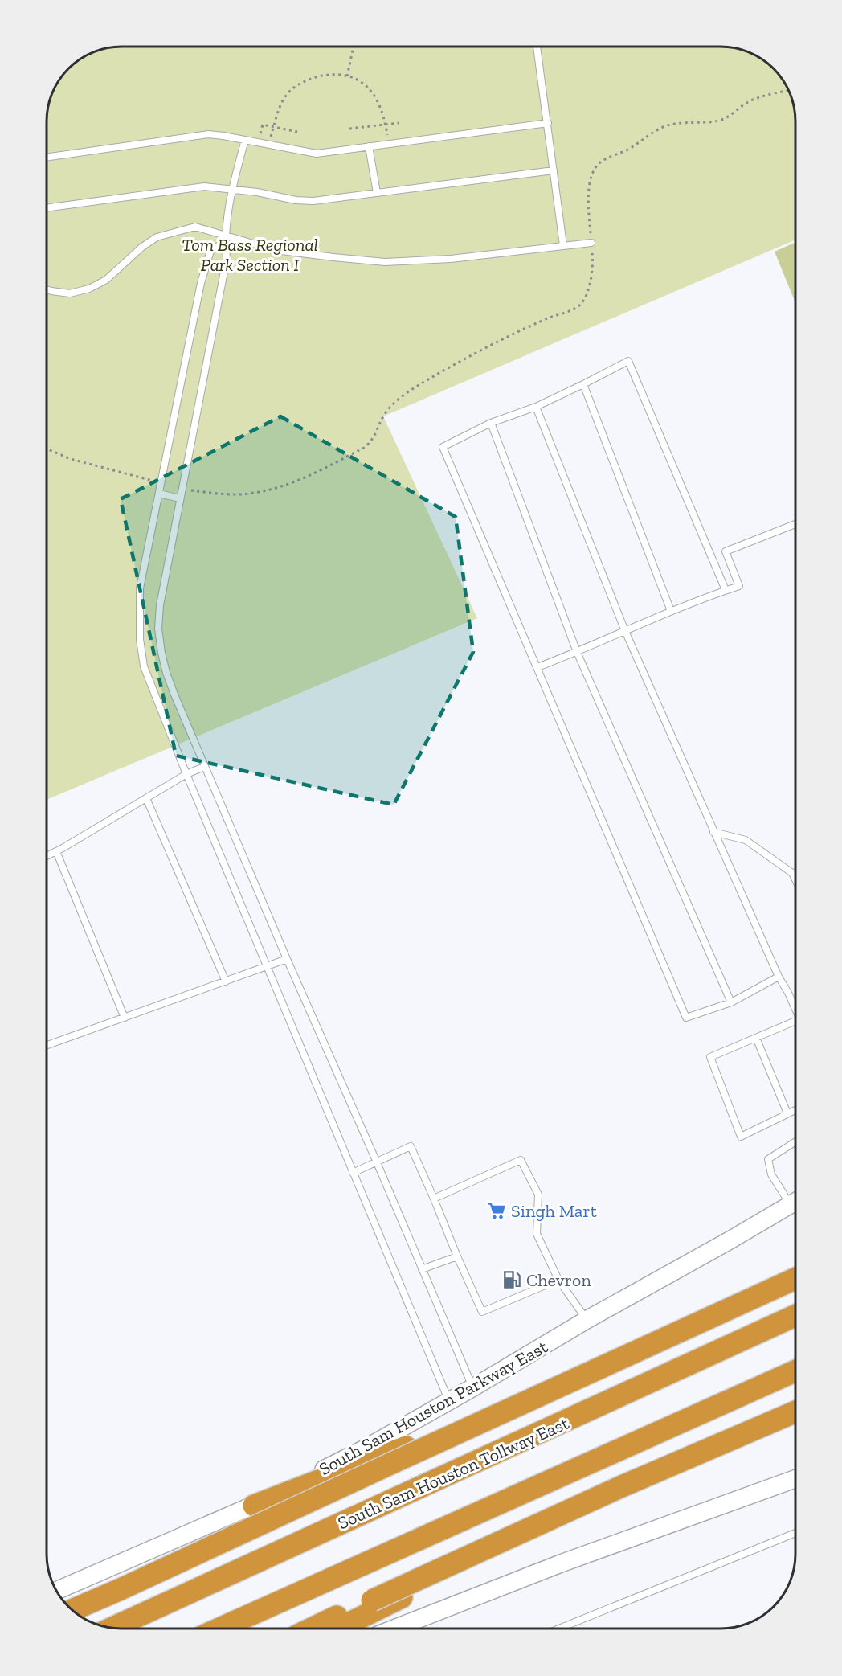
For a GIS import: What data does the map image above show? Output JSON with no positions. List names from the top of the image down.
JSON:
{
  "streets": {
    "highway": ["South Sam Houston Tollway East"],
    "main road": ["South Sam Houston Parkway East"]
  },
  "parks": ["Tom Bass Regional Park Section I"],
  "places": {
    "supermarket": ["Singh Mart"],
    "fuel station": ["Chevron"]
  }
}
